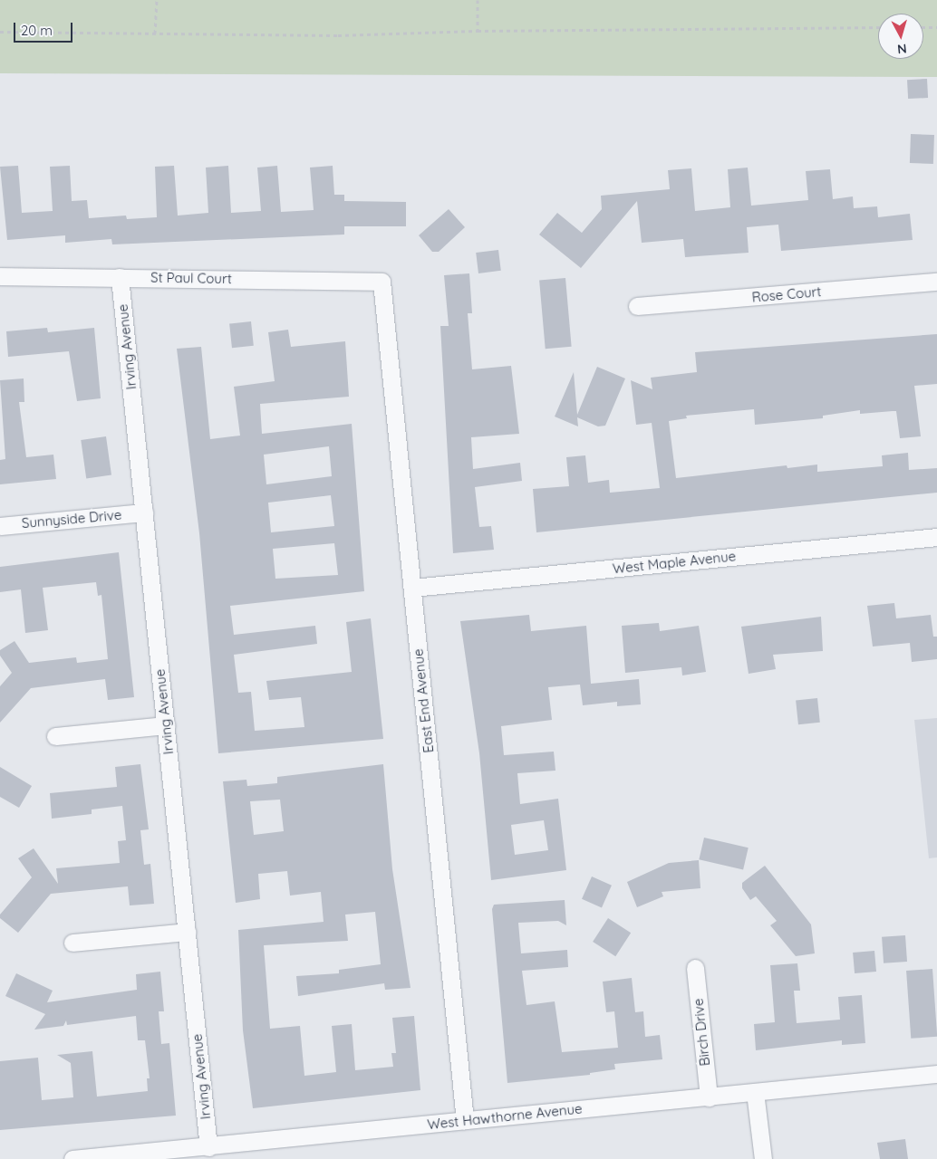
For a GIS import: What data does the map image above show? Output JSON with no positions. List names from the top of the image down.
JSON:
{
  "streets": {
    "street": [
      "St Paul Court",
      "Rose Court",
      "Irving Avenue",
      "Sunnyside Drive",
      "West Maple Avenue",
      "East End Avenue",
      "Birch Drive",
      "West Hawthorne Avenue"
    ]
  },
  "crossings": [
    ["St Paul Court", "Irving Avenue"],
    ["St Paul Court", "East End Avenue"],
    ["Irving Avenue", "Sunnyside Drive"],
    ["Irving Avenue", "West Hawthorne Avenue"],
    ["West Maple Avenue", "East End Avenue"],
    ["East End Avenue", "West Hawthorne Avenue"],
    ["Birch Drive", "West Hawthorne Avenue"]
  ],
  "scale_bar": "20 m",
  "north": "bottom"
}
